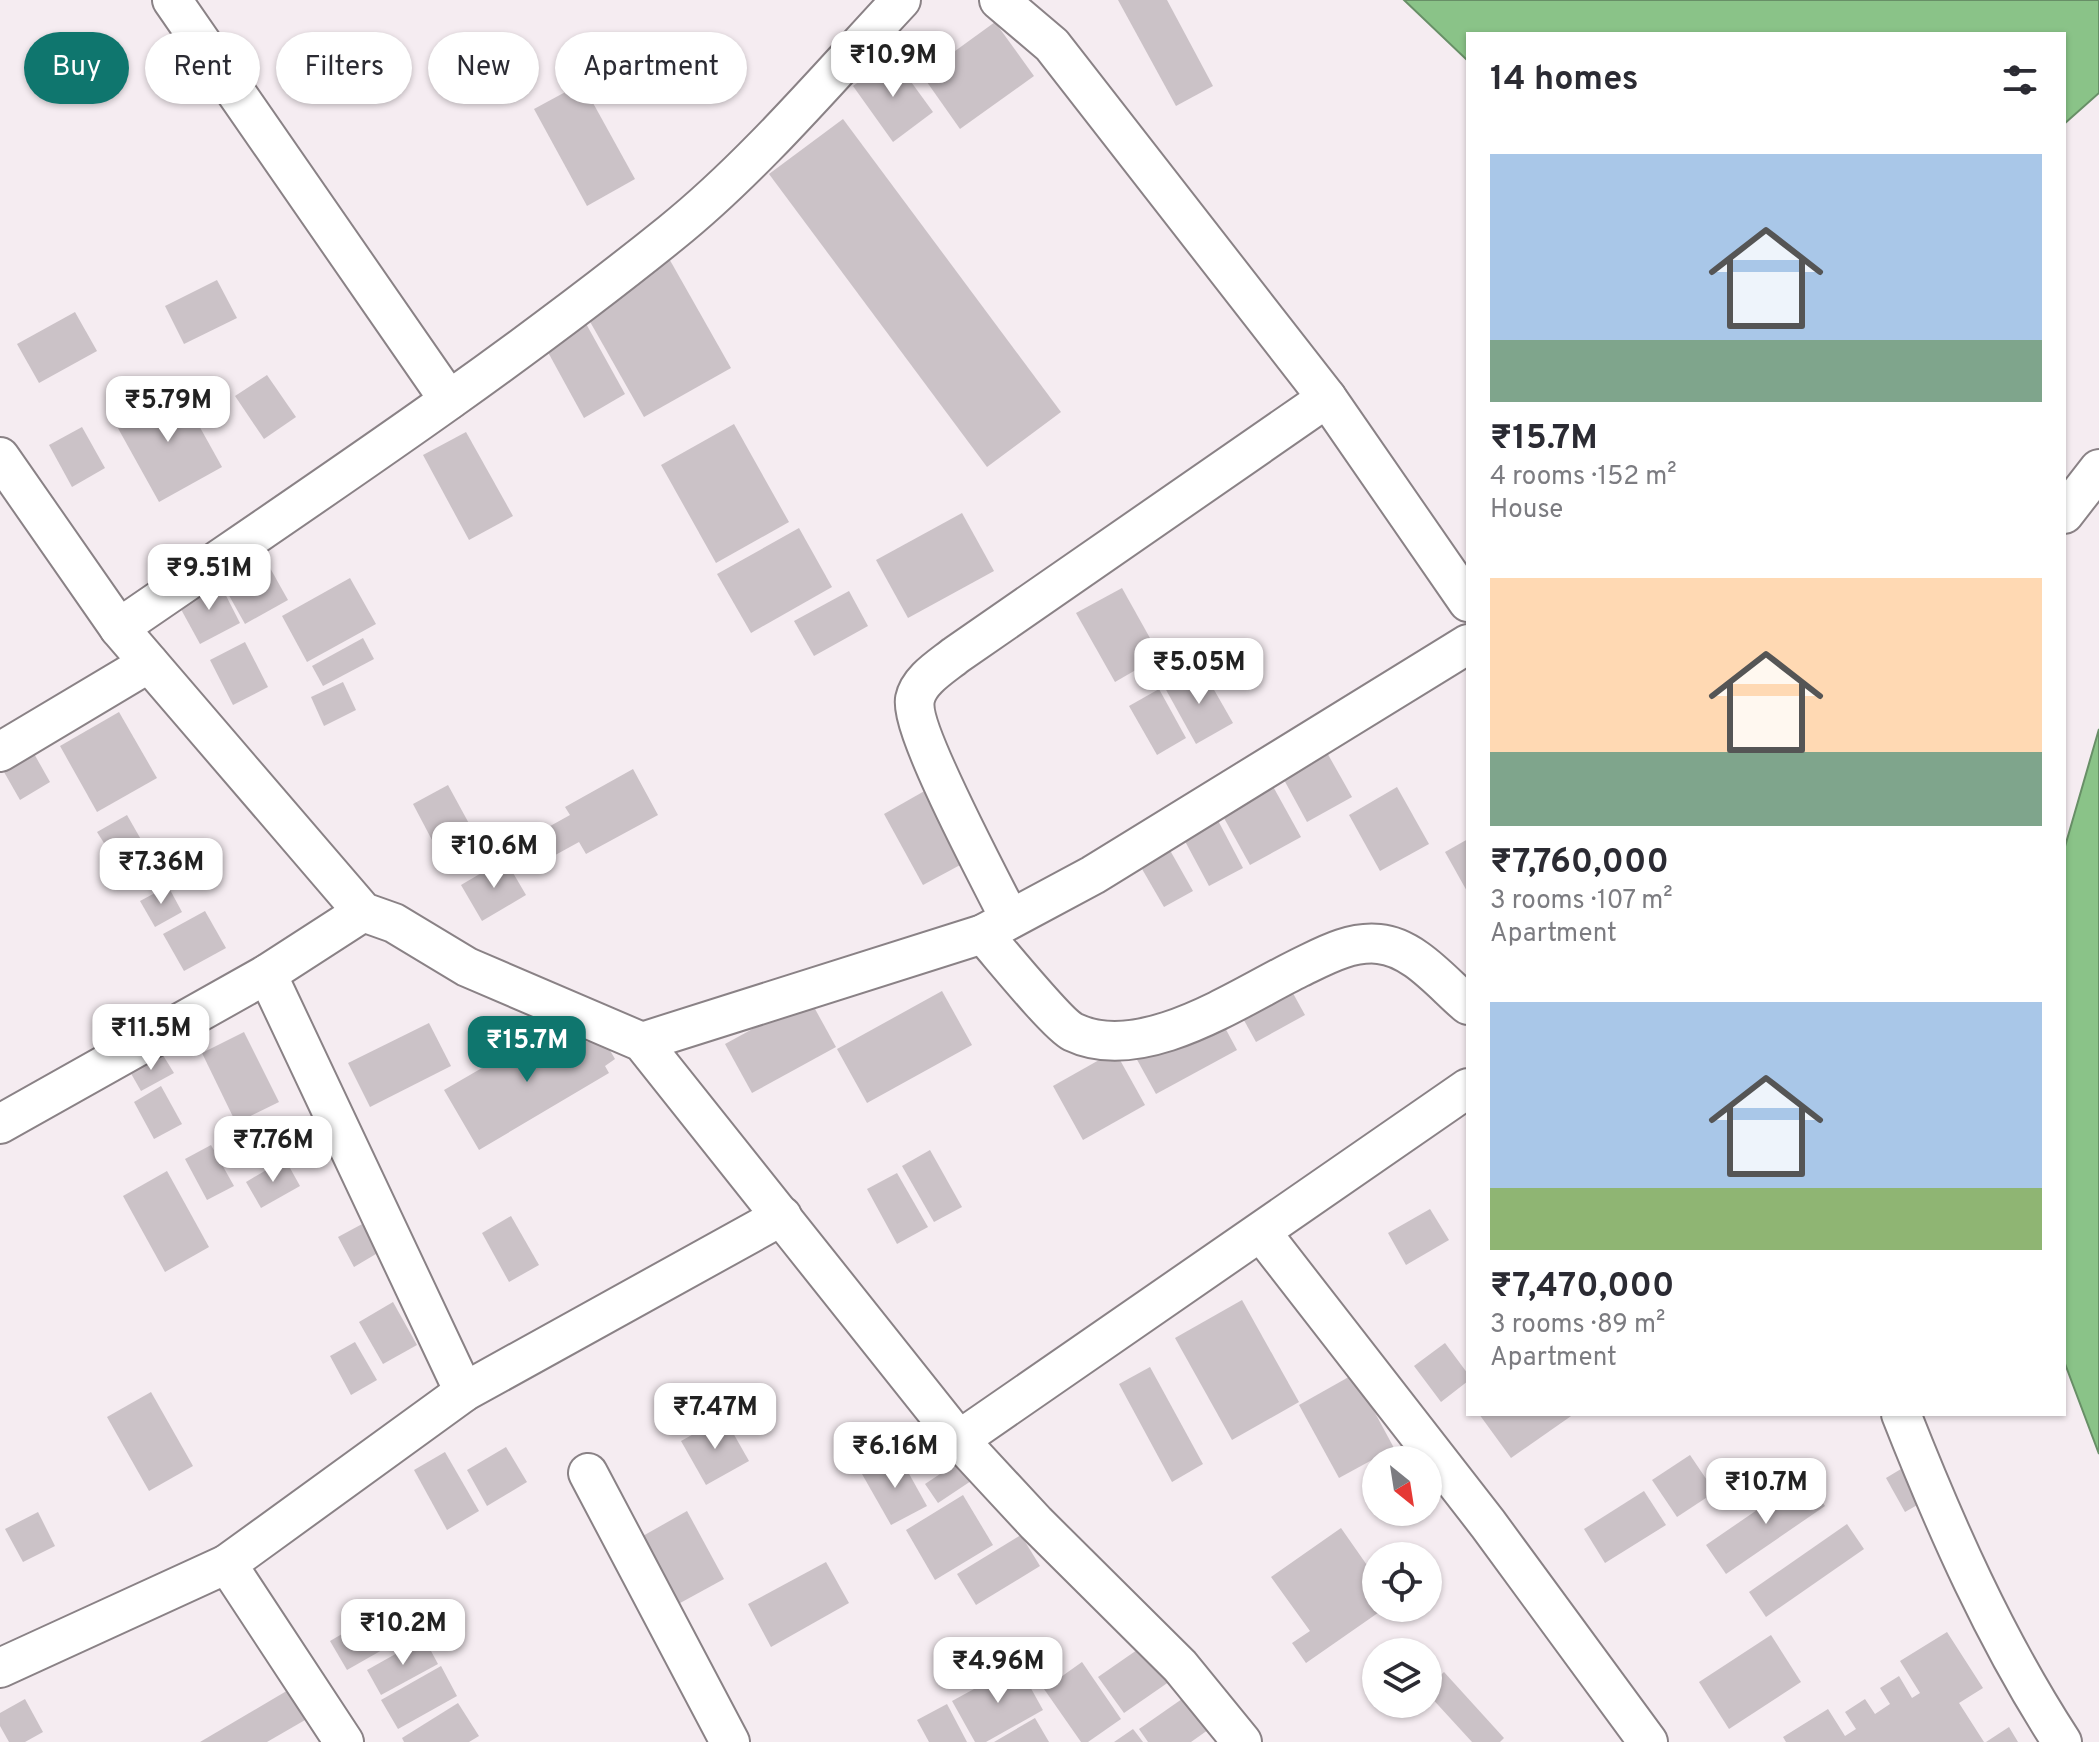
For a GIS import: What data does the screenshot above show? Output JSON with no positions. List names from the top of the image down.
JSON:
{
  "north": "bottom right",
  "page": {
    "price": [
      "₹10.9M",
      "₹5.79M",
      "₹9.51M",
      "₹5.05M",
      "₹10.6M",
      "₹7.36M",
      "₹11.5M",
      "₹15.7M",
      "₹7.76M",
      "₹7.47M",
      "₹6.16M",
      "₹10.7M",
      "₹10.2M",
      "₹4.96M"
    ],
    "chip": [
      "Buy",
      "Rent",
      "Filters",
      "New",
      "Apartment"
    ],
    "heading": "14 homes",
    "list": [
      {
        "name": "₹15.7M",
        "note": "4 rooms · 152 m² · House"
      },
      {
        "name": "₹7,760,000",
        "note": "3 rooms · 107 m² · Apartment"
      },
      {
        "name": "₹7,470,000",
        "note": "3 rooms · 89 m² · Apartment"
      }
    ]
  }
}
